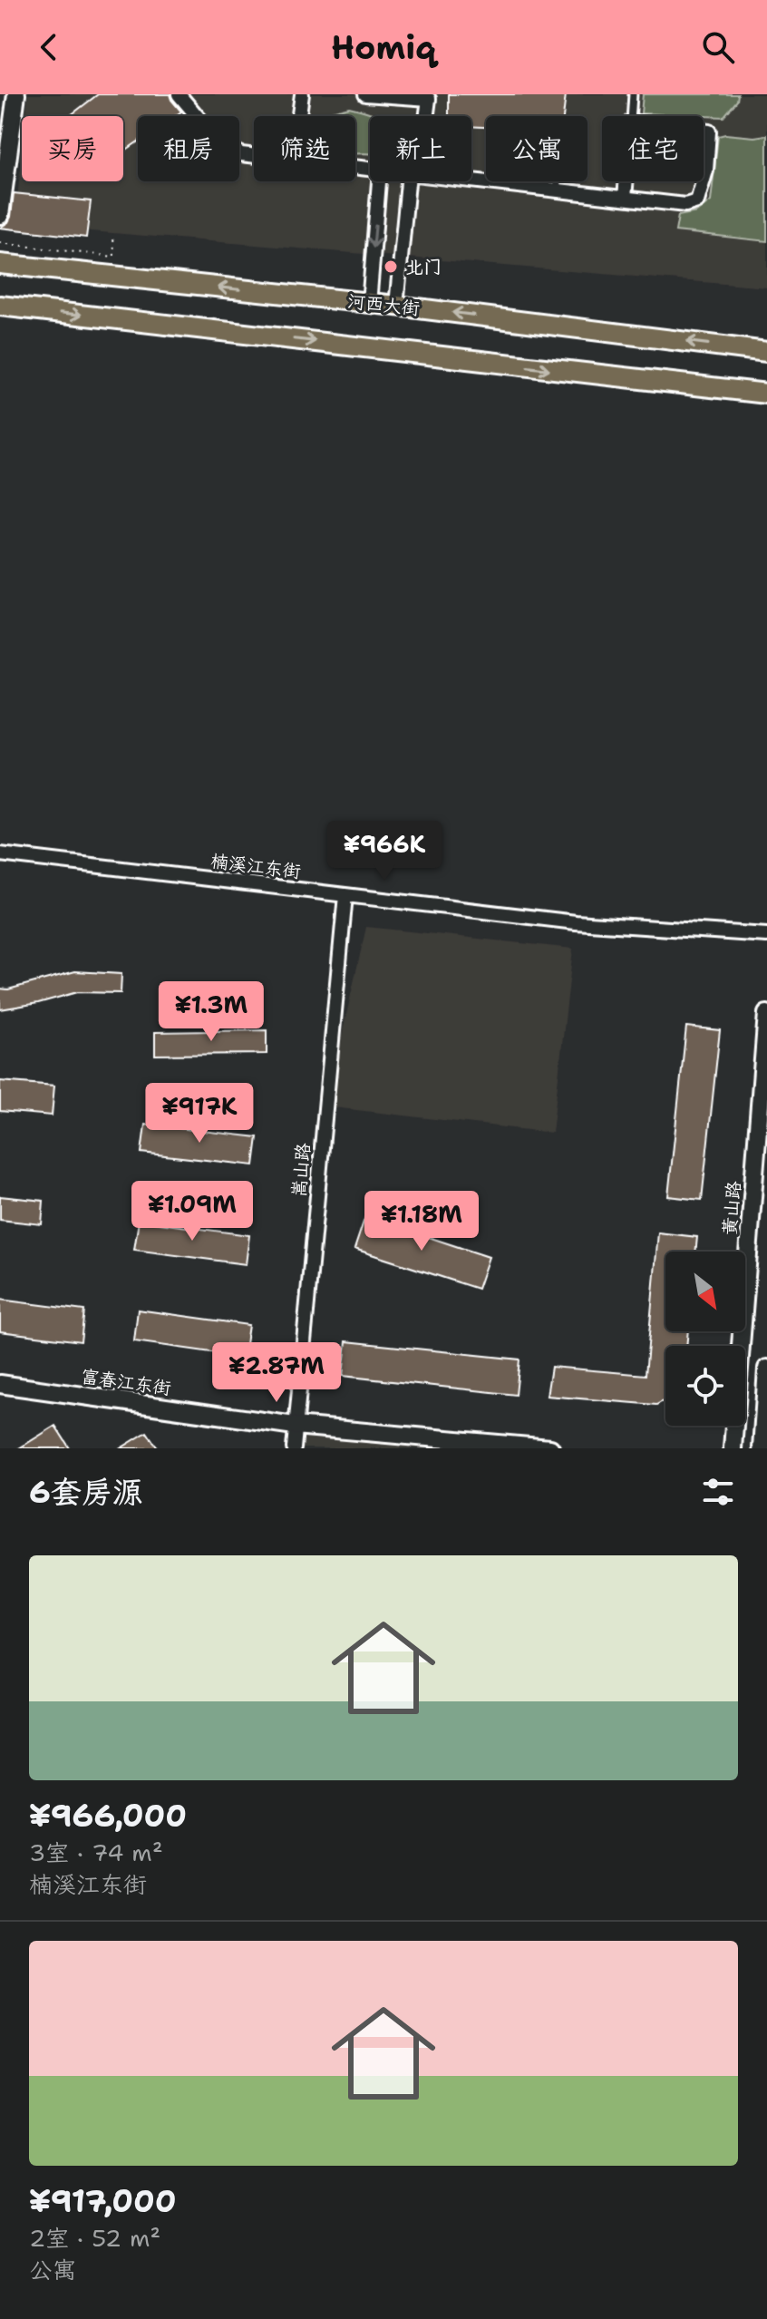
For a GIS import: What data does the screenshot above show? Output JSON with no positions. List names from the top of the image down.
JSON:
{
  "streets": {
    "main road": ["河西大街"],
    "street": [
      "楠溪江东街",
      "嵩山路",
      "黄山路",
      "富春江东街"
    ]
  },
  "crossings": [
    ["楠溪江东街", "嵩山路"],
    ["嵩山路", "富春江东街"]
  ],
  "places": ["北门"],
  "north": "bottom right",
  "page": {
    "header": "Homiq",
    "chip": [
      "买房",
      "租房",
      "筛选",
      "新上",
      "公寓",
      "住宅"
    ],
    "price": [
      "¥966K",
      "¥1.3M",
      "¥917K",
      "¥1.09M",
      "¥1.18M",
      "¥2.87M"
    ],
    "heading": "6套房源",
    "list": [
      {
        "name": "¥966,000",
        "note": "3室 · 74 m² · 楠溪江东街"
      },
      {
        "name": "¥917,000",
        "note": "2室 · 52 m² · 公寓"
      }
    ]
  }
}
